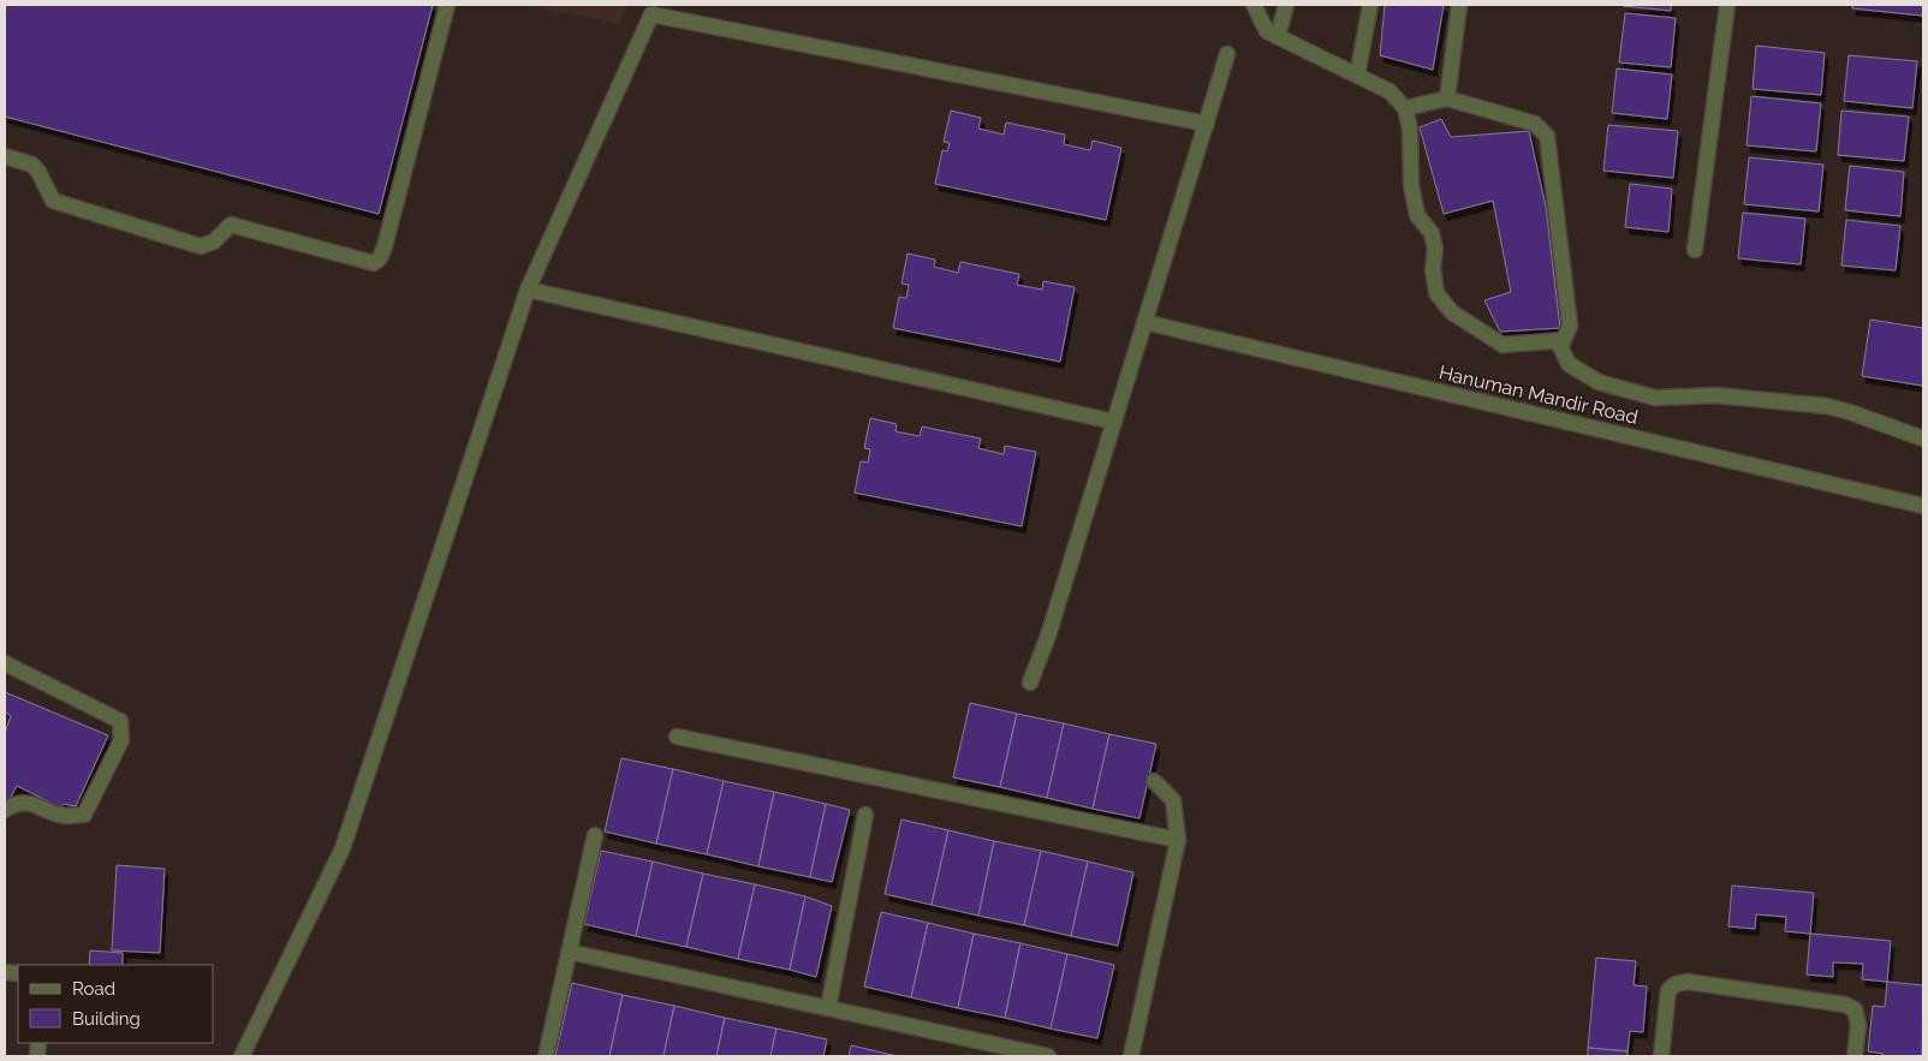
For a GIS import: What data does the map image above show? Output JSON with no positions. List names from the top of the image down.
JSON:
{
  "streets": {
    "street": ["Hanuman Mandir Road"]
  },
  "legend": ["Road", "Building"]
}
